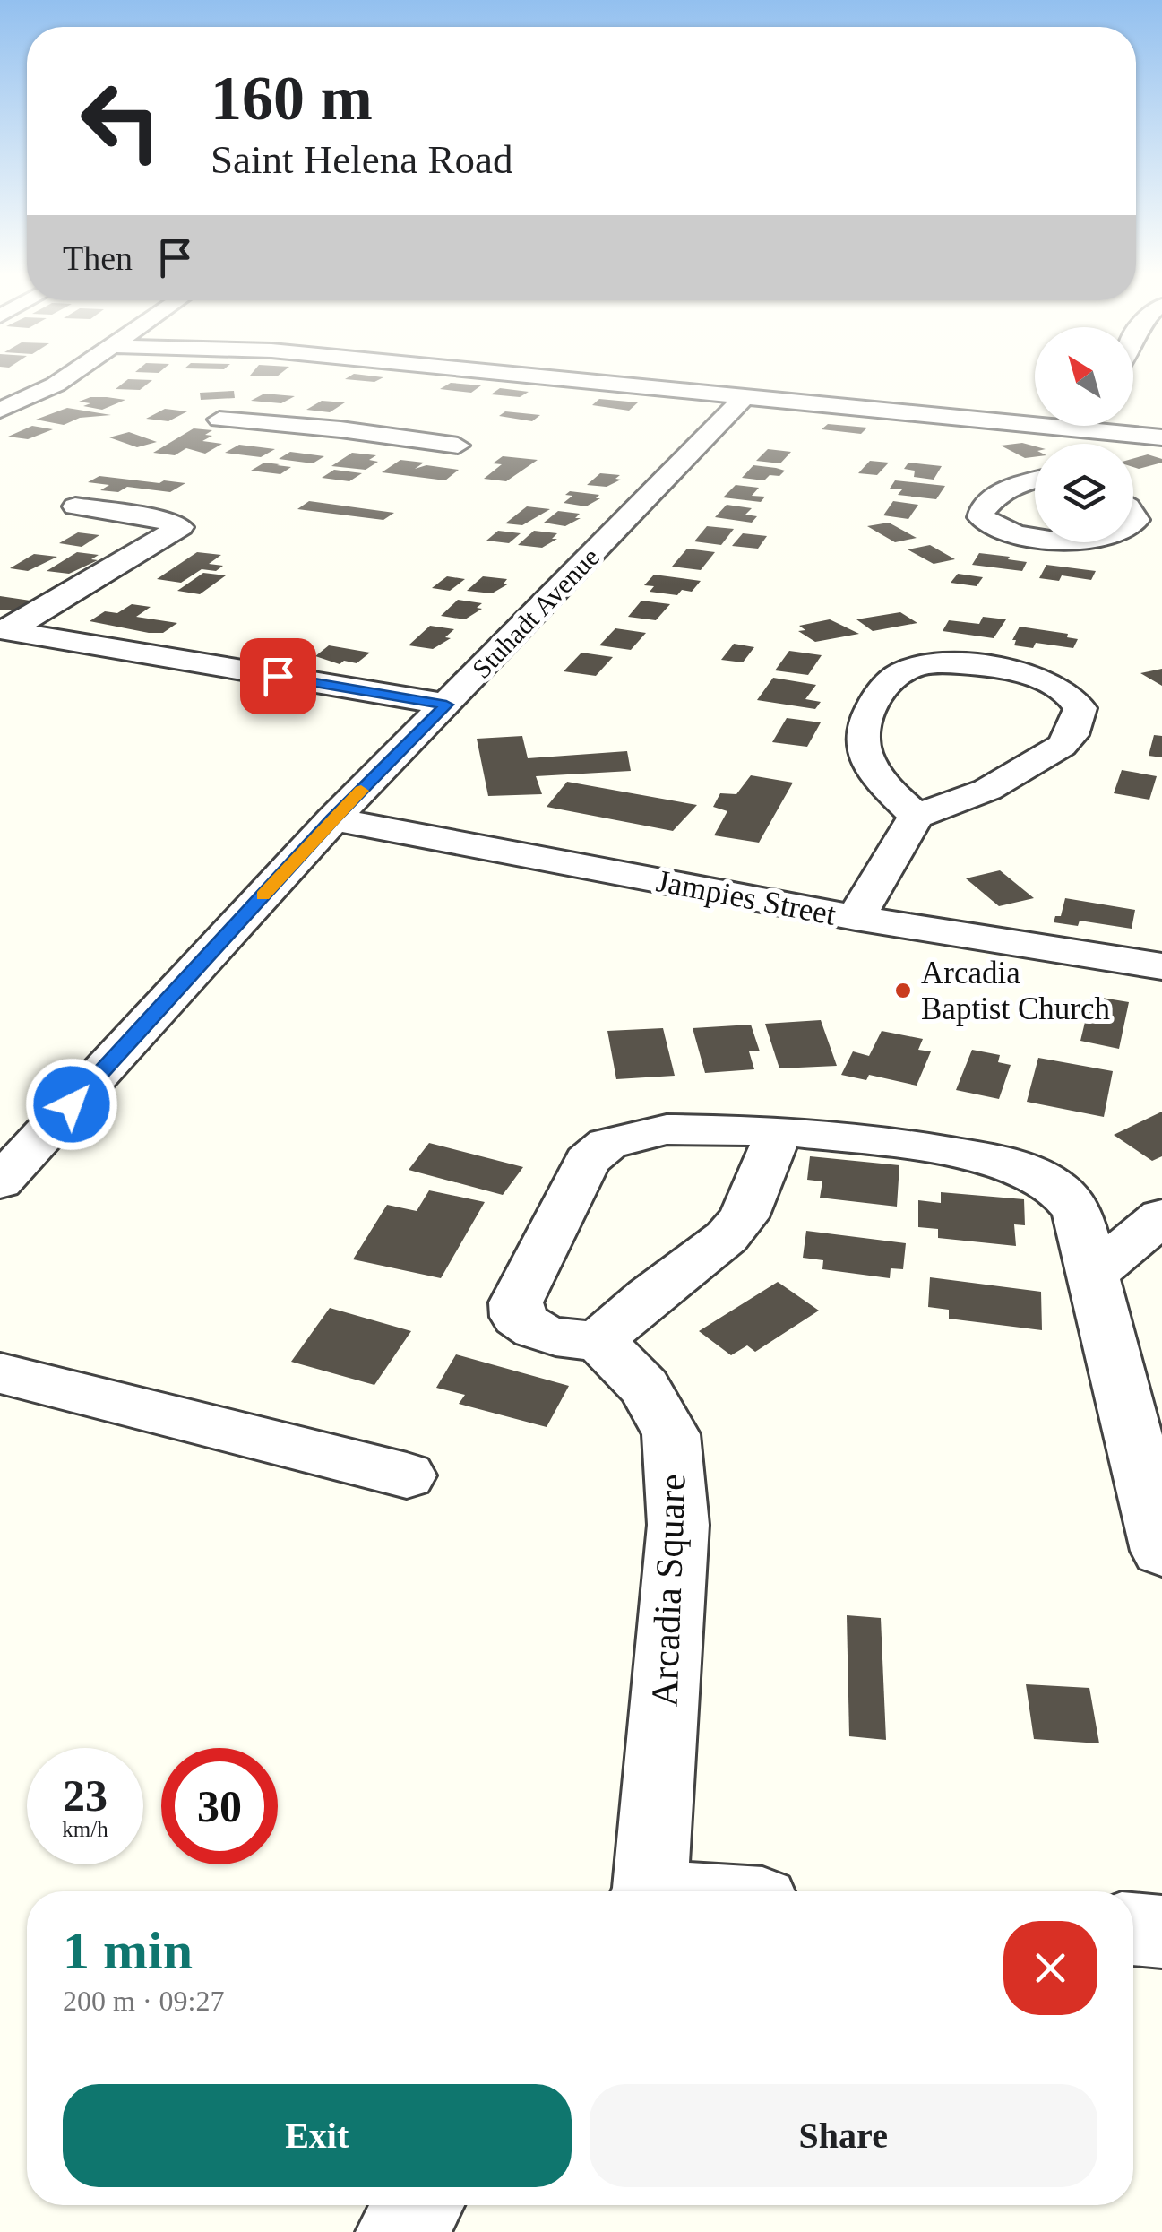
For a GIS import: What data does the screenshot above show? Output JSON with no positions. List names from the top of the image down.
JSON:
{
  "streets": {
    "street": ["Stuhadt Avenue", "Jampies Street", "Arcadia Square"]
  },
  "crossings": [
    ["Stuhadt Avenue", "Jampies Street"]
  ],
  "places": ["Arcadia Baptist Church"],
  "north": "top left",
  "page": {
    "turn": ["160 m", "Saint Helena Road"],
    "then": "Then",
    "speed": "23 km/h",
    "limit": "30",
    "heading": ["1 min", "200 m · 09:27"],
    "buttons": ["Exit", "Share"]
  }
}
